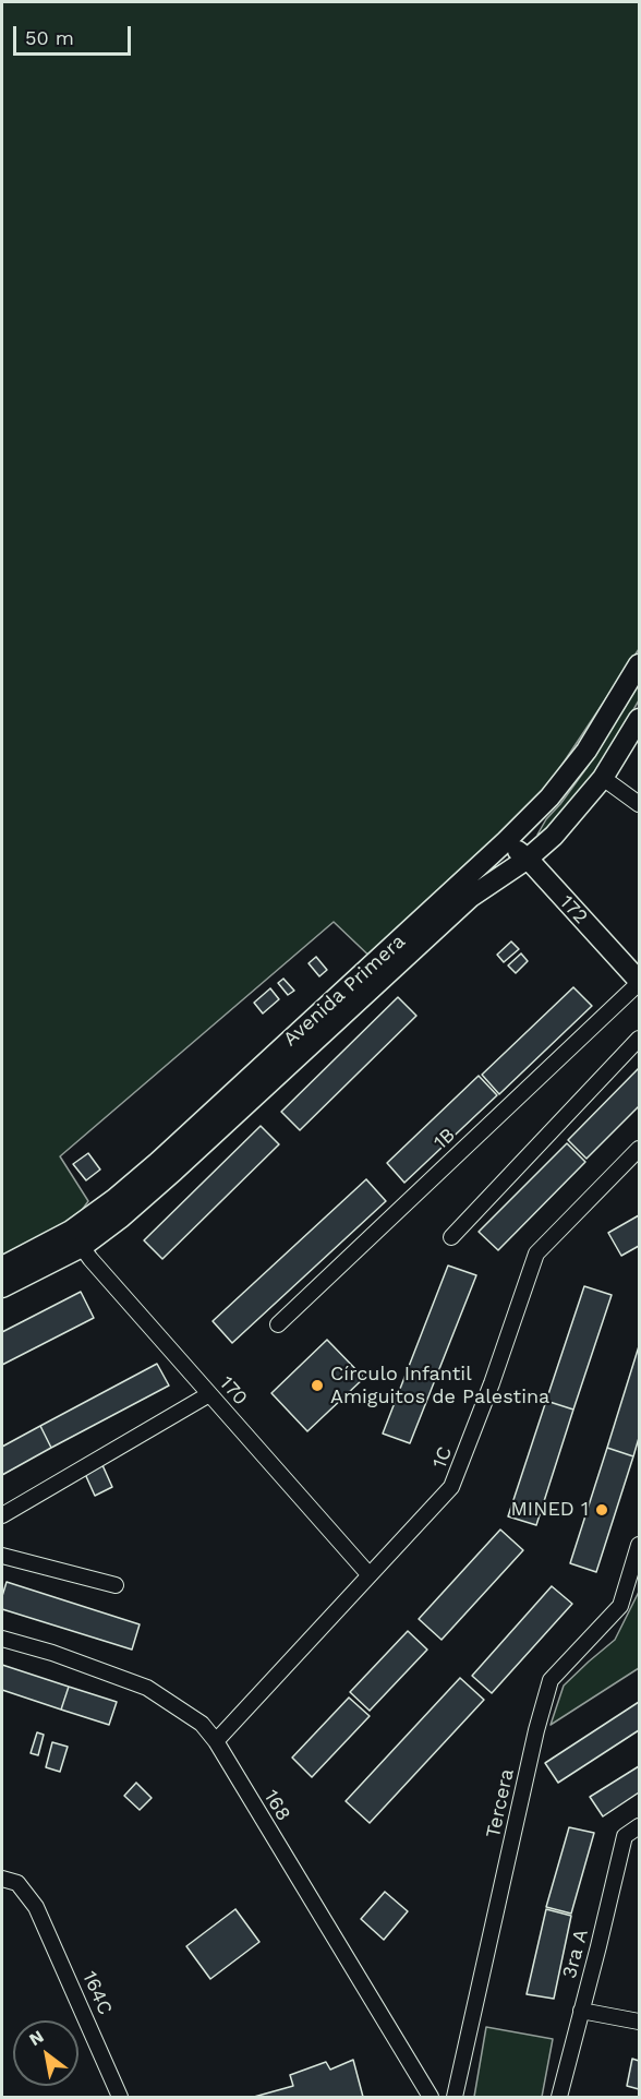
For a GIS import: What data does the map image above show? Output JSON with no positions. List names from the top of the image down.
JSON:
{
  "streets": {
    "street": [
      "172",
      "Avenida Primera",
      "1B",
      "170",
      "1C",
      "Tercera",
      "168",
      "3ra A",
      "164C"
    ]
  },
  "crossings": [
    ["172", "Avenida Primera"],
    ["172", "1B"],
    ["Avenida Primera", "170"],
    ["170", "1C"],
    ["1C", "168"]
  ],
  "places": ["Círculo Infantil Amiguitos de Palestina", "MINED 1"],
  "scale_bar": "50 m",
  "north": "top left"
}
